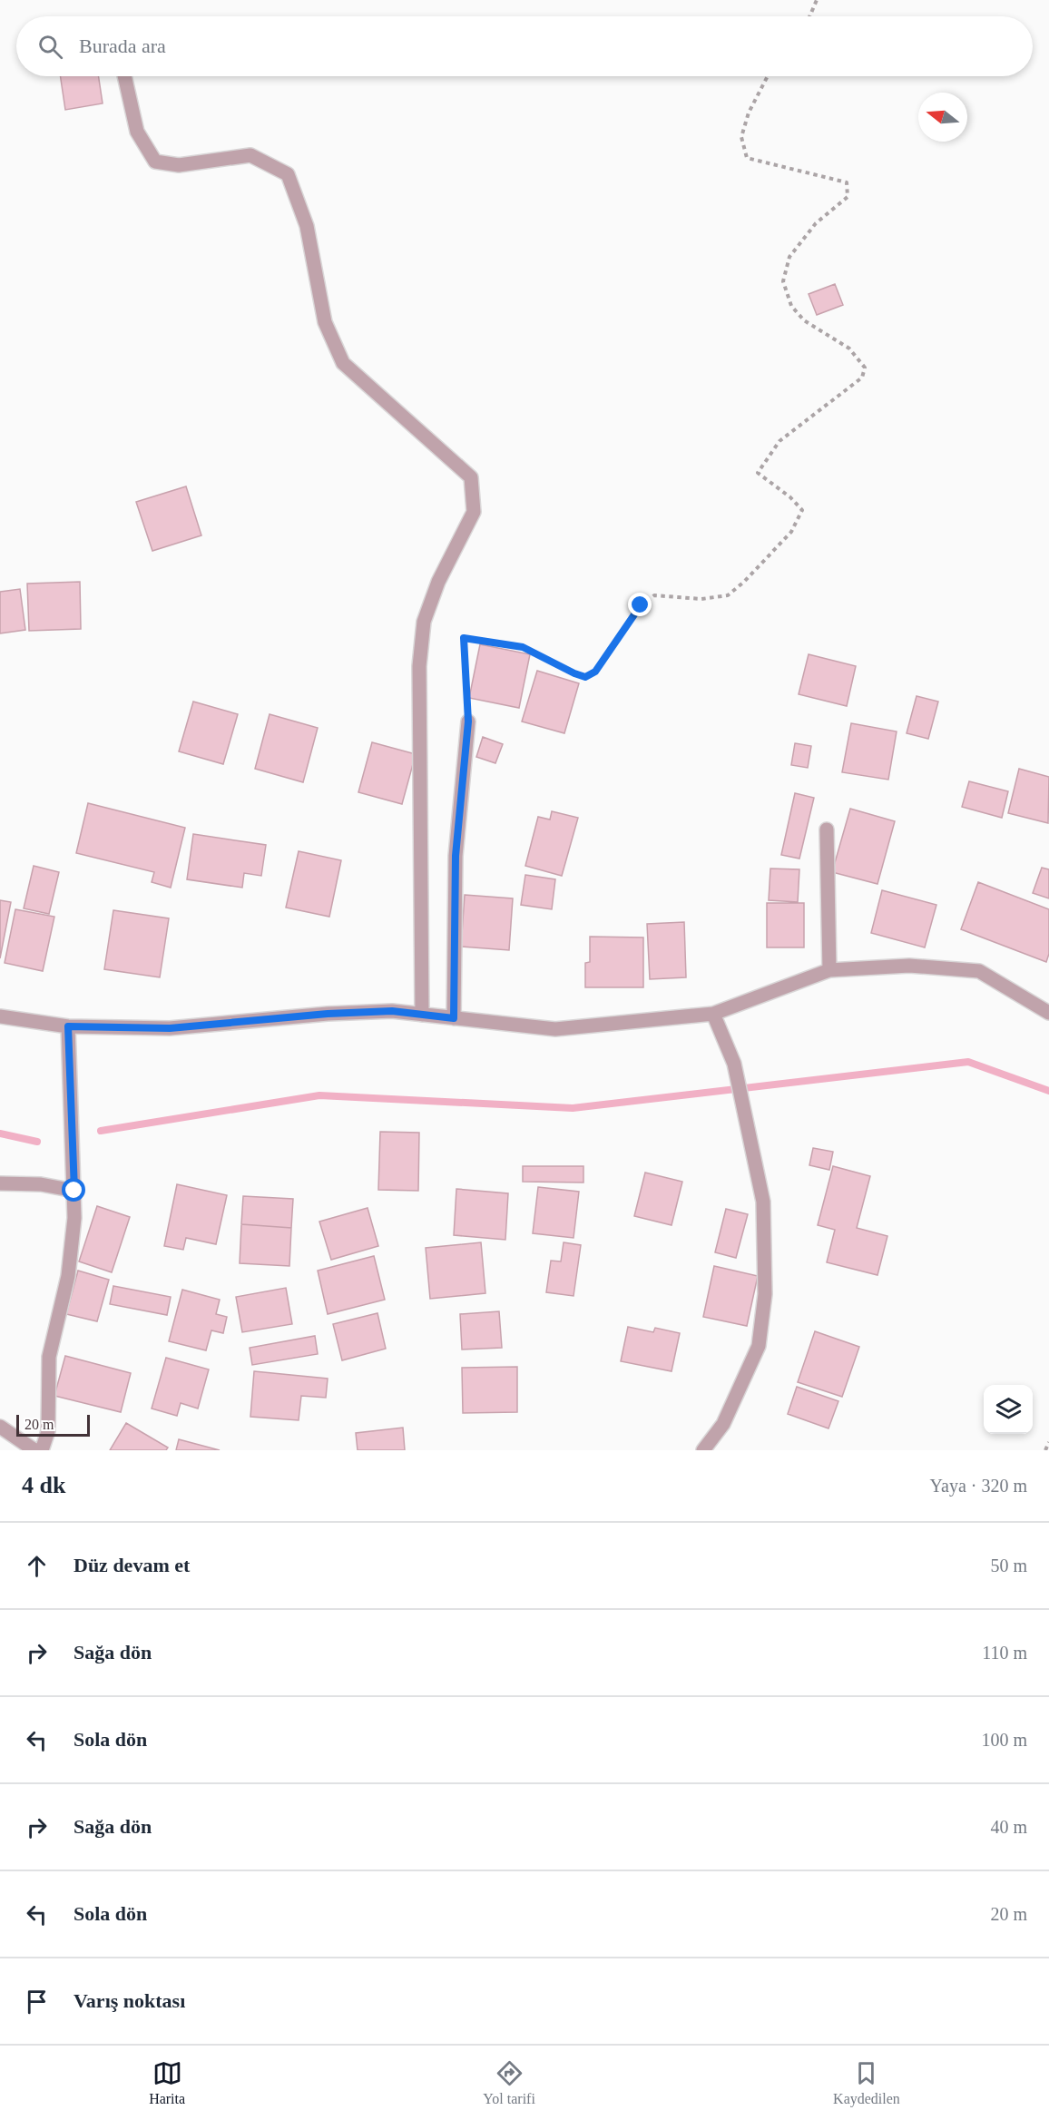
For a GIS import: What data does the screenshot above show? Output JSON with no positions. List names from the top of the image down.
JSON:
{
  "scale_bar": "20 m",
  "north": "left",
  "page": {
    "search": "Burada ara",
    "scale": "20 m",
    "heading": ["4 dk", "Yaya · 320 m"],
    "list": [
      ["Düz devam et", "50 m"],
      ["Sağa dön", "110 m"],
      ["Sola dön", "100 m"],
      ["Sağa dön", "40 m"],
      ["Sola dön", "20 m"],
      "Varış noktası"
    ],
    "nav": ["Harita", "Yol tarifi", "Kaydedilen"]
  }
}
